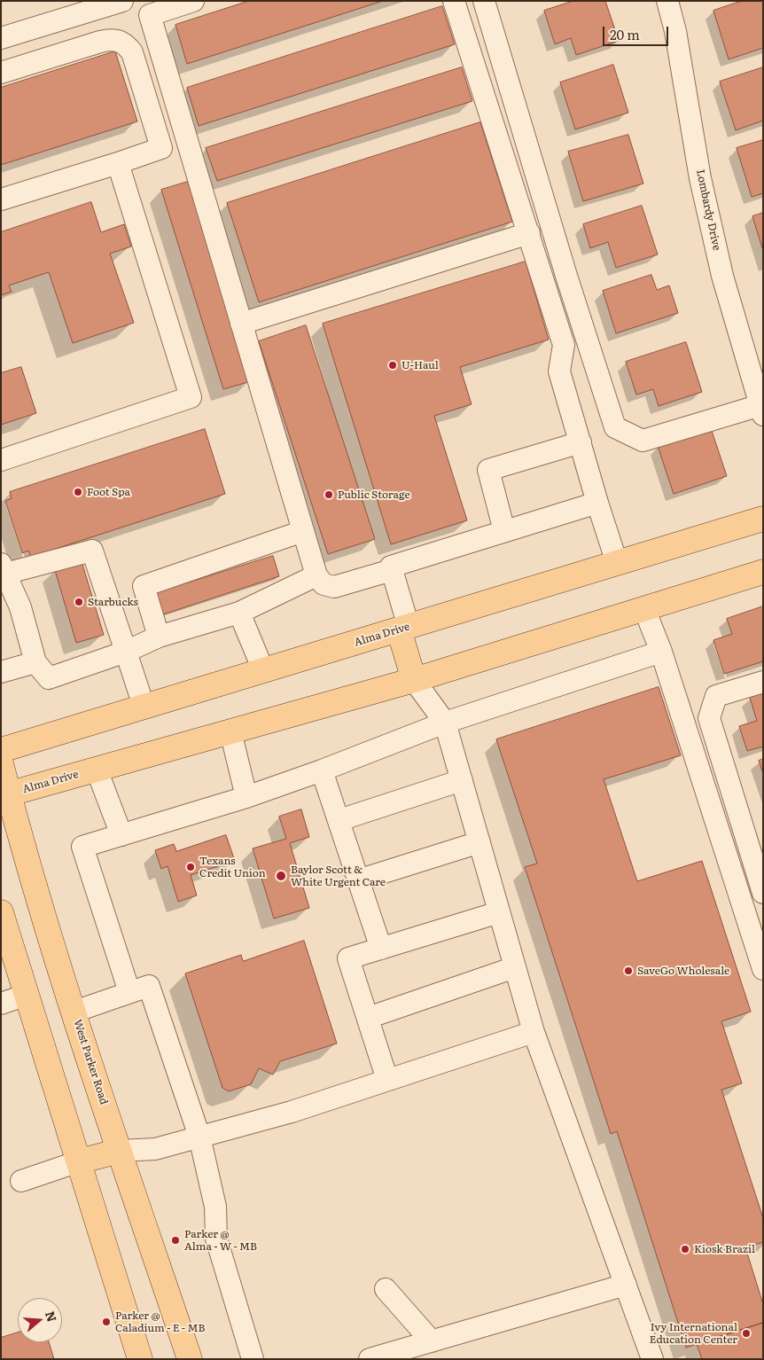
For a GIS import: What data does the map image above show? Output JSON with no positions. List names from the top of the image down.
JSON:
{
  "streets": {
    "main road": ["Alma Drive", "West Parker Road"],
    "street": ["Lombardy Drive"]
  },
  "crossings": [
    ["Alma Drive", "West Parker Road"]
  ],
  "places": [
    "U-Haul",
    "Foot Spa",
    "Public Storage",
    "Starbucks",
    "Texans Credit Union",
    "Baylor Scott & White Urgent Care",
    "SaveGo Wholesale",
    "Parker @ Alma - W - MB",
    "Kiosk Brazil",
    "Parker @ Caladium - E - MB",
    "Ivy International Education Center"
  ],
  "scale_bar": "20 m",
  "north": "right"
}
